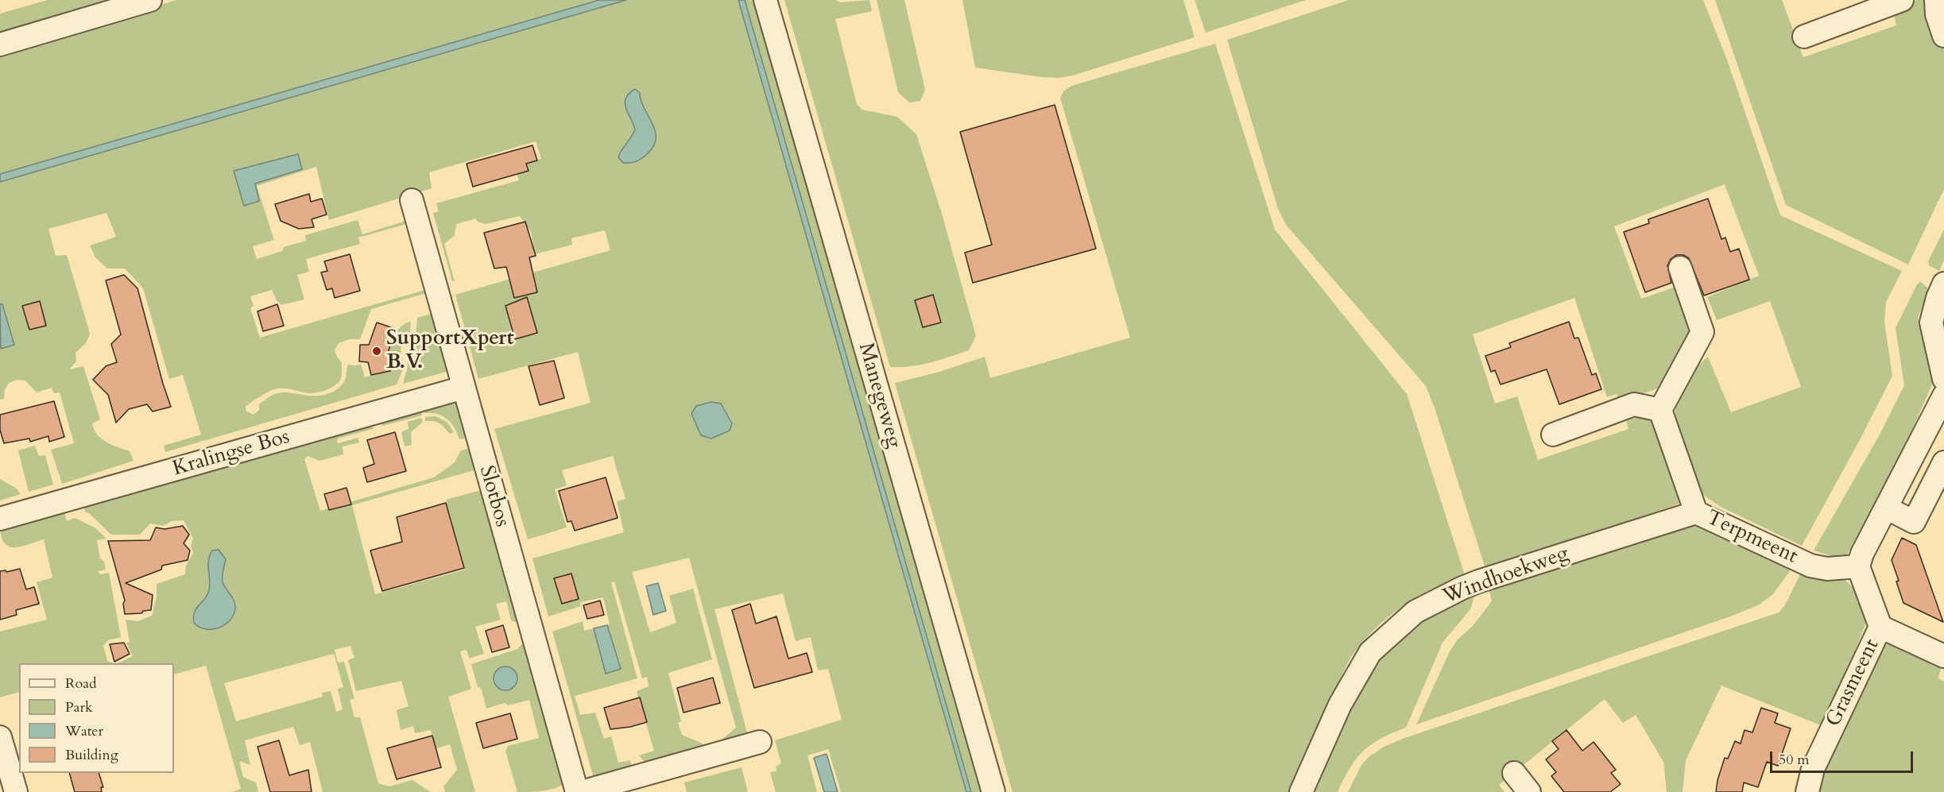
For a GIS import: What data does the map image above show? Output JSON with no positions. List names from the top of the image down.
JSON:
{
  "streets": {
    "street": [
      "Manegeweg",
      "Kralingse Bos",
      "Slotbos",
      "Terpmeent",
      "Windhoekweg",
      "Grasmeent"
    ]
  },
  "crossings": [
    ["Kralingse Bos", "Slotbos"],
    ["Terpmeent", "Windhoekweg"]
  ],
  "places": ["SupportXpert B.V."],
  "legend": [
    "Road",
    "Park",
    "Water",
    "Building"
  ],
  "scale_bar": "50 m"
}
